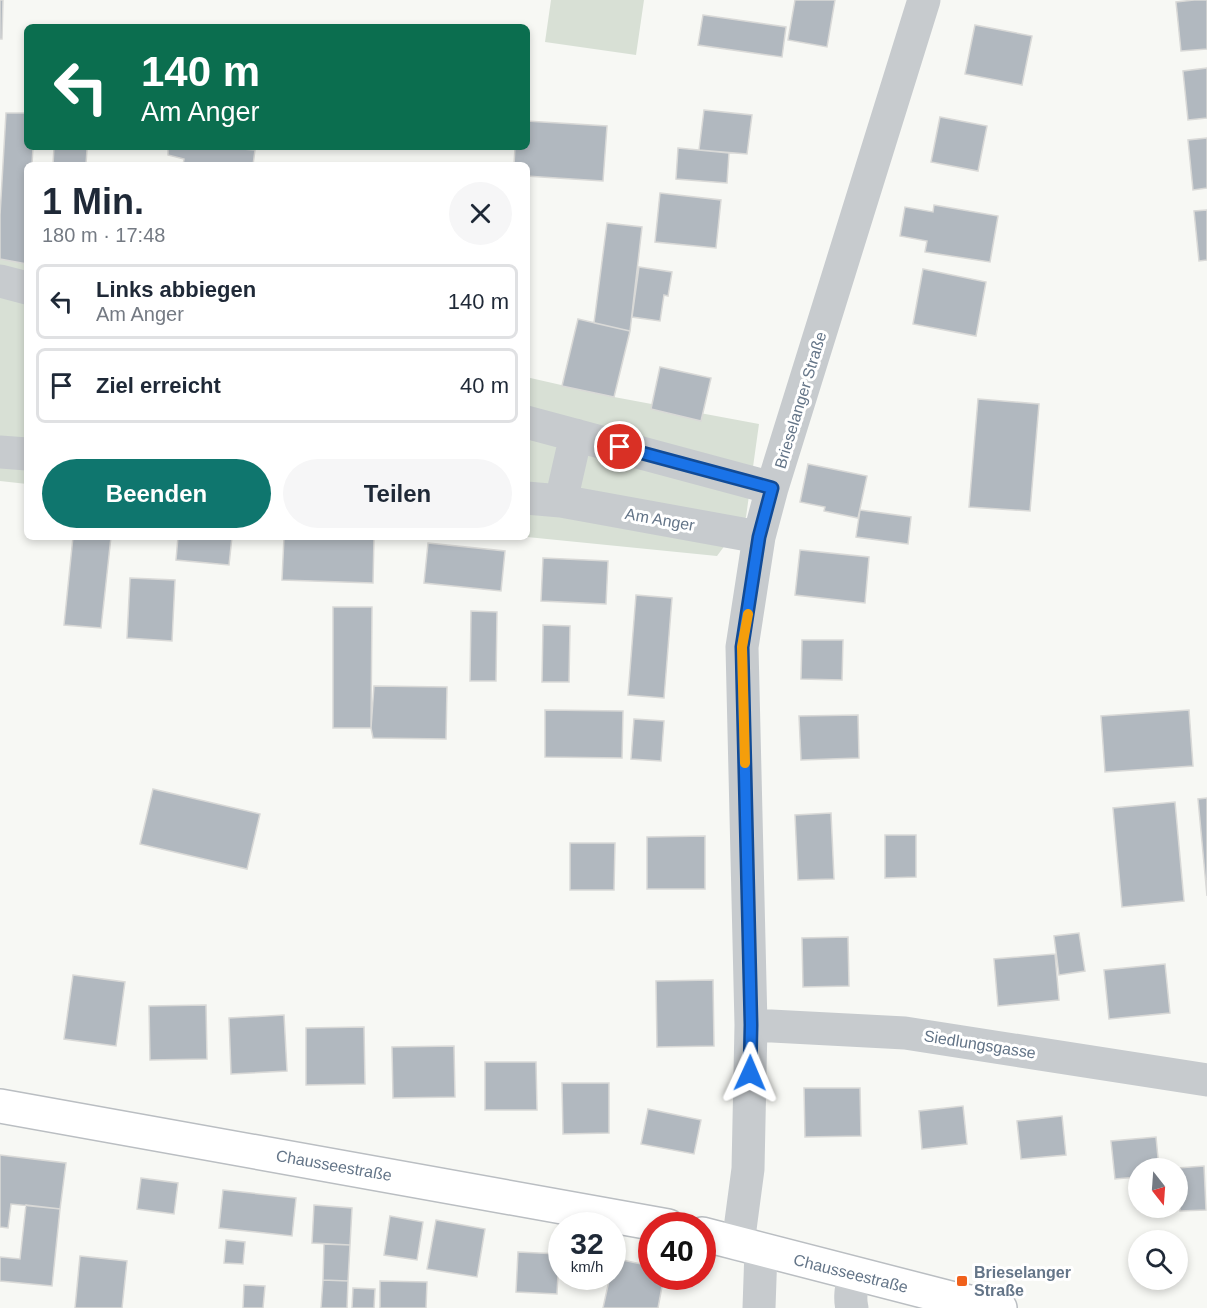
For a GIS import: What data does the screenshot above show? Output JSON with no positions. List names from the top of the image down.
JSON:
{
  "streets": {
    "main road": ["Chausseestraße"],
    "street": ["Brieselanger Straße", "Am Anger", "Siedlungsgasse"]
  },
  "crossings": [
    ["Brieselanger Straße", "Am Anger"],
    ["Brieselanger Straße", "Siedlungsgasse"],
    ["Brieselanger Straße", "Chausseestraße"]
  ],
  "places": {
    "transit": ["Brieselanger Straße"]
  },
  "north": "bottom",
  "page": {
    "turn": ["140 m", "Am Anger"],
    "heading": ["1 Min.", "180 m · 17:48"],
    "list": [
      {
        "name": "Links abbiegen",
        "note": "Am Anger",
        "value": "140 m"
      },
      {
        "name": "Ziel erreicht",
        "value": "40 m"
      }
    ],
    "buttons": ["Beenden", "Teilen"],
    "speed": "32 km/h",
    "limit": "40"
  }
}
